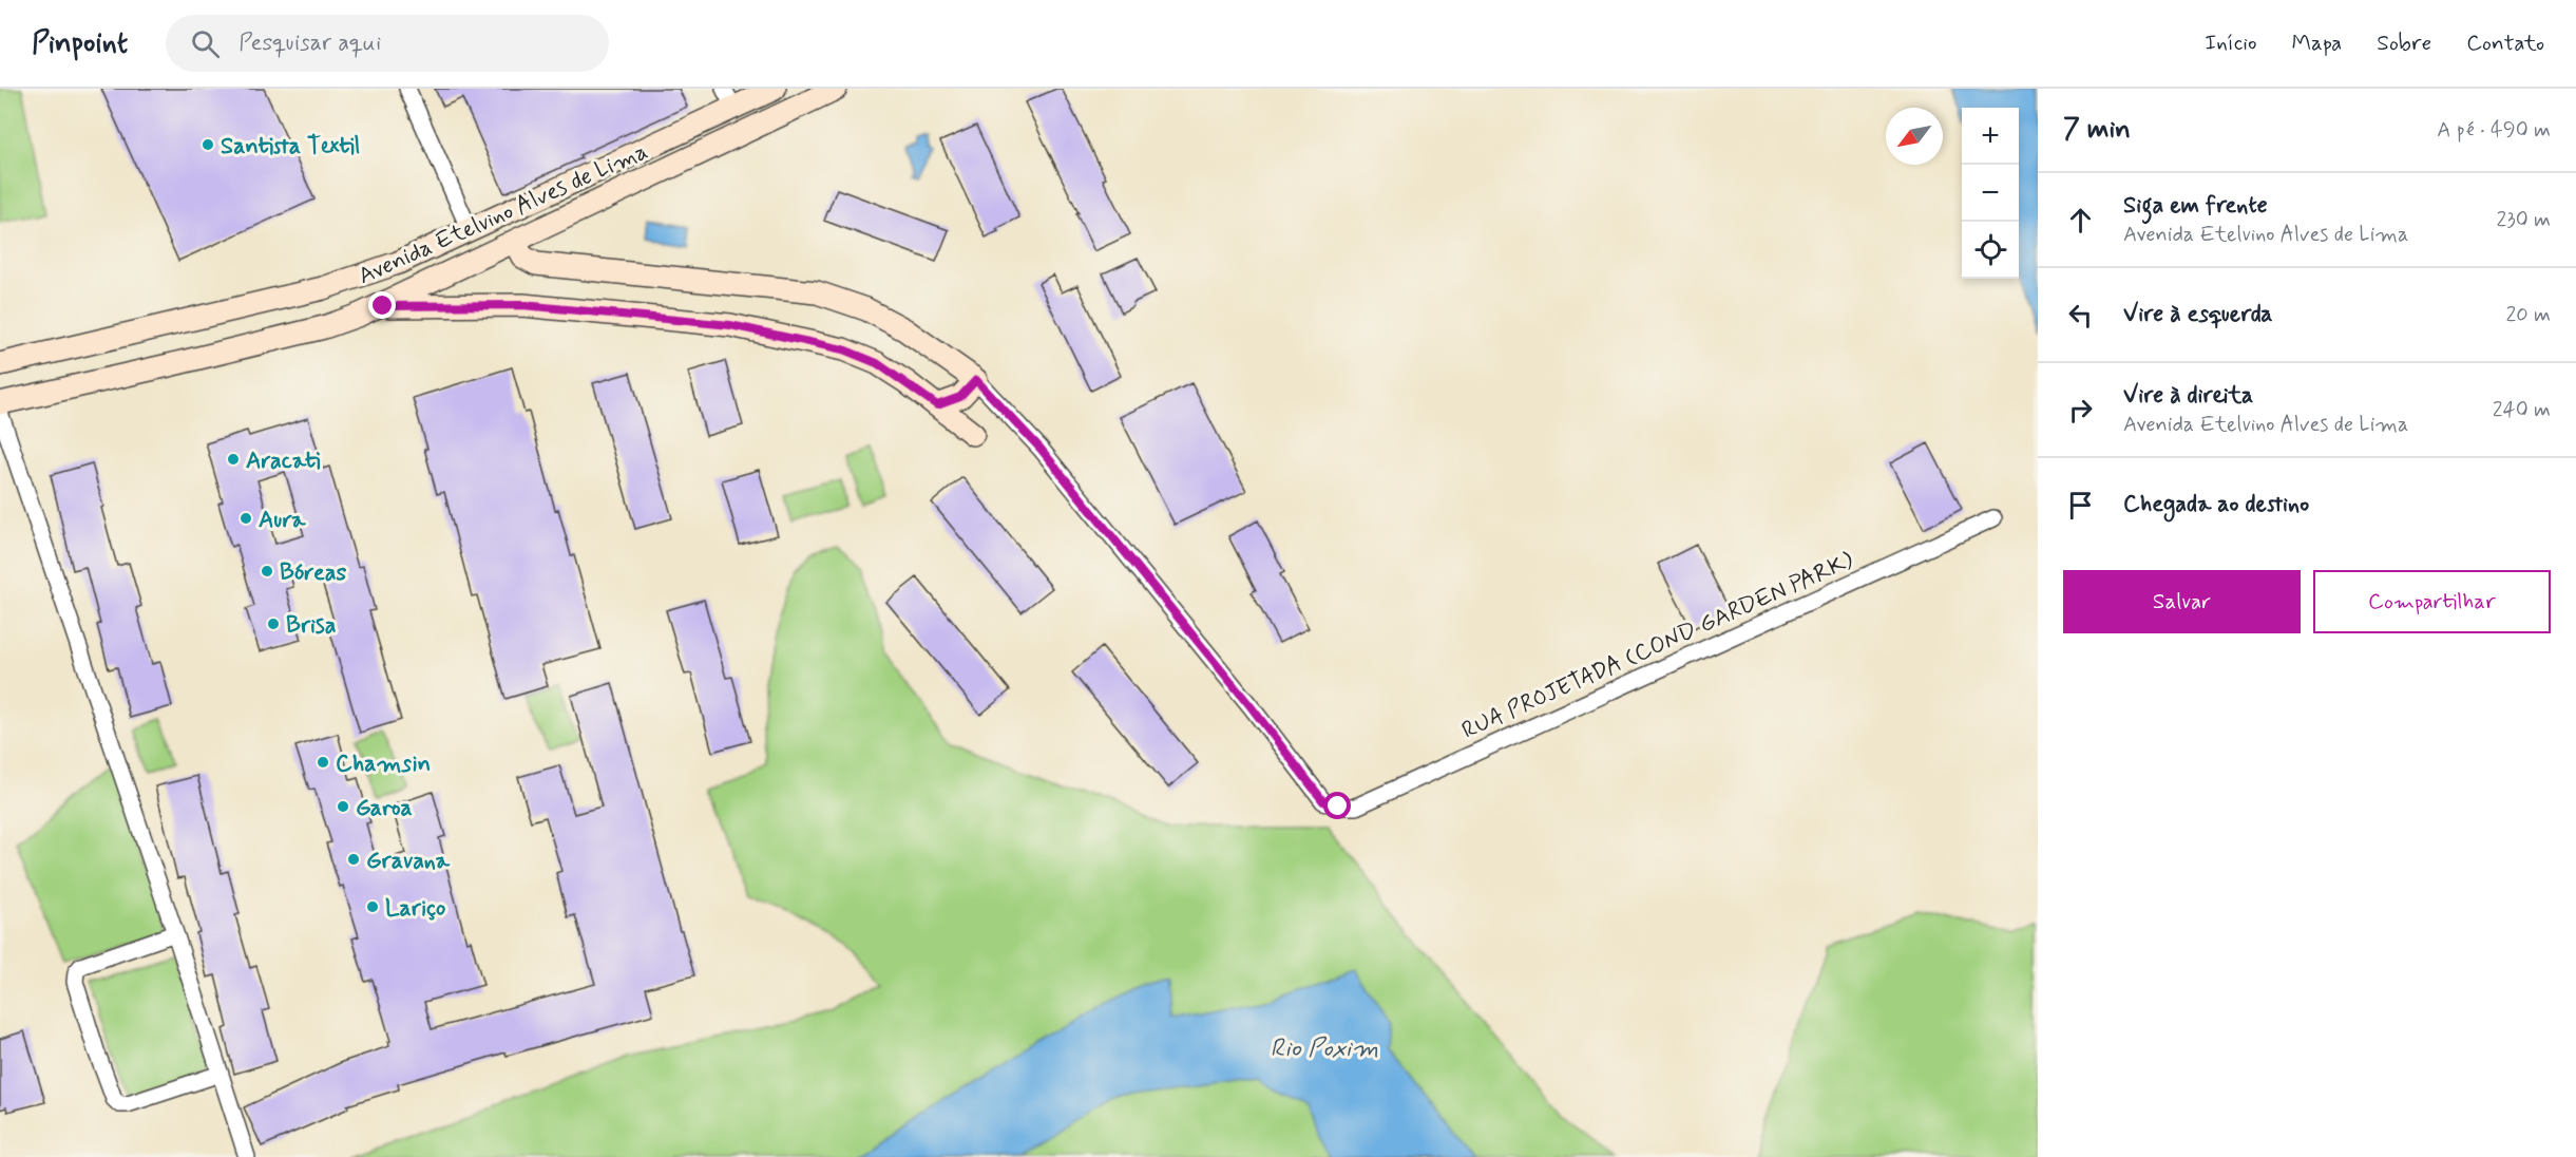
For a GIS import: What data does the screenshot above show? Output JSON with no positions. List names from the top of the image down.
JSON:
{
  "streets": {
    "main road": ["Avenida Etelvino Alves de Lima"],
    "street": ["RUA PROJETADA (COND GARDEN PARK)"]
  },
  "crossings": [
    ["Avenida Etelvino Alves de Lima", "RUA PROJETADA (COND GARDEN PARK)"]
  ],
  "water": ["Rio Poxim"],
  "places": [
    "Santista Textil",
    "Aracati",
    "Aura",
    "Bóreas",
    "Brisa",
    "Chamsin",
    "Garoa",
    "Gravana",
    "Lariço"
  ],
  "north": "bottom left",
  "page": {
    "header": "Pinpoint",
    "search": "Pesquisar aqui",
    "nav": [
      "Início",
      "Mapa",
      "Sobre",
      "Contato"
    ],
    "heading": ["7 min", "A pé · 490 m"],
    "map_buttons": ["+", "−"],
    "list": [
      ["Siga em frente", "Avenida Etelvino Alves de Lima", "230 m"],
      ["Vire à esquerda", "20 m"],
      ["Vire à direita", "Avenida Etelvino Alves de Lima", "240 m"],
      "Chegada ao destino"
    ],
    "buttons": ["Salvar", "Compartilhar"]
  }
}
